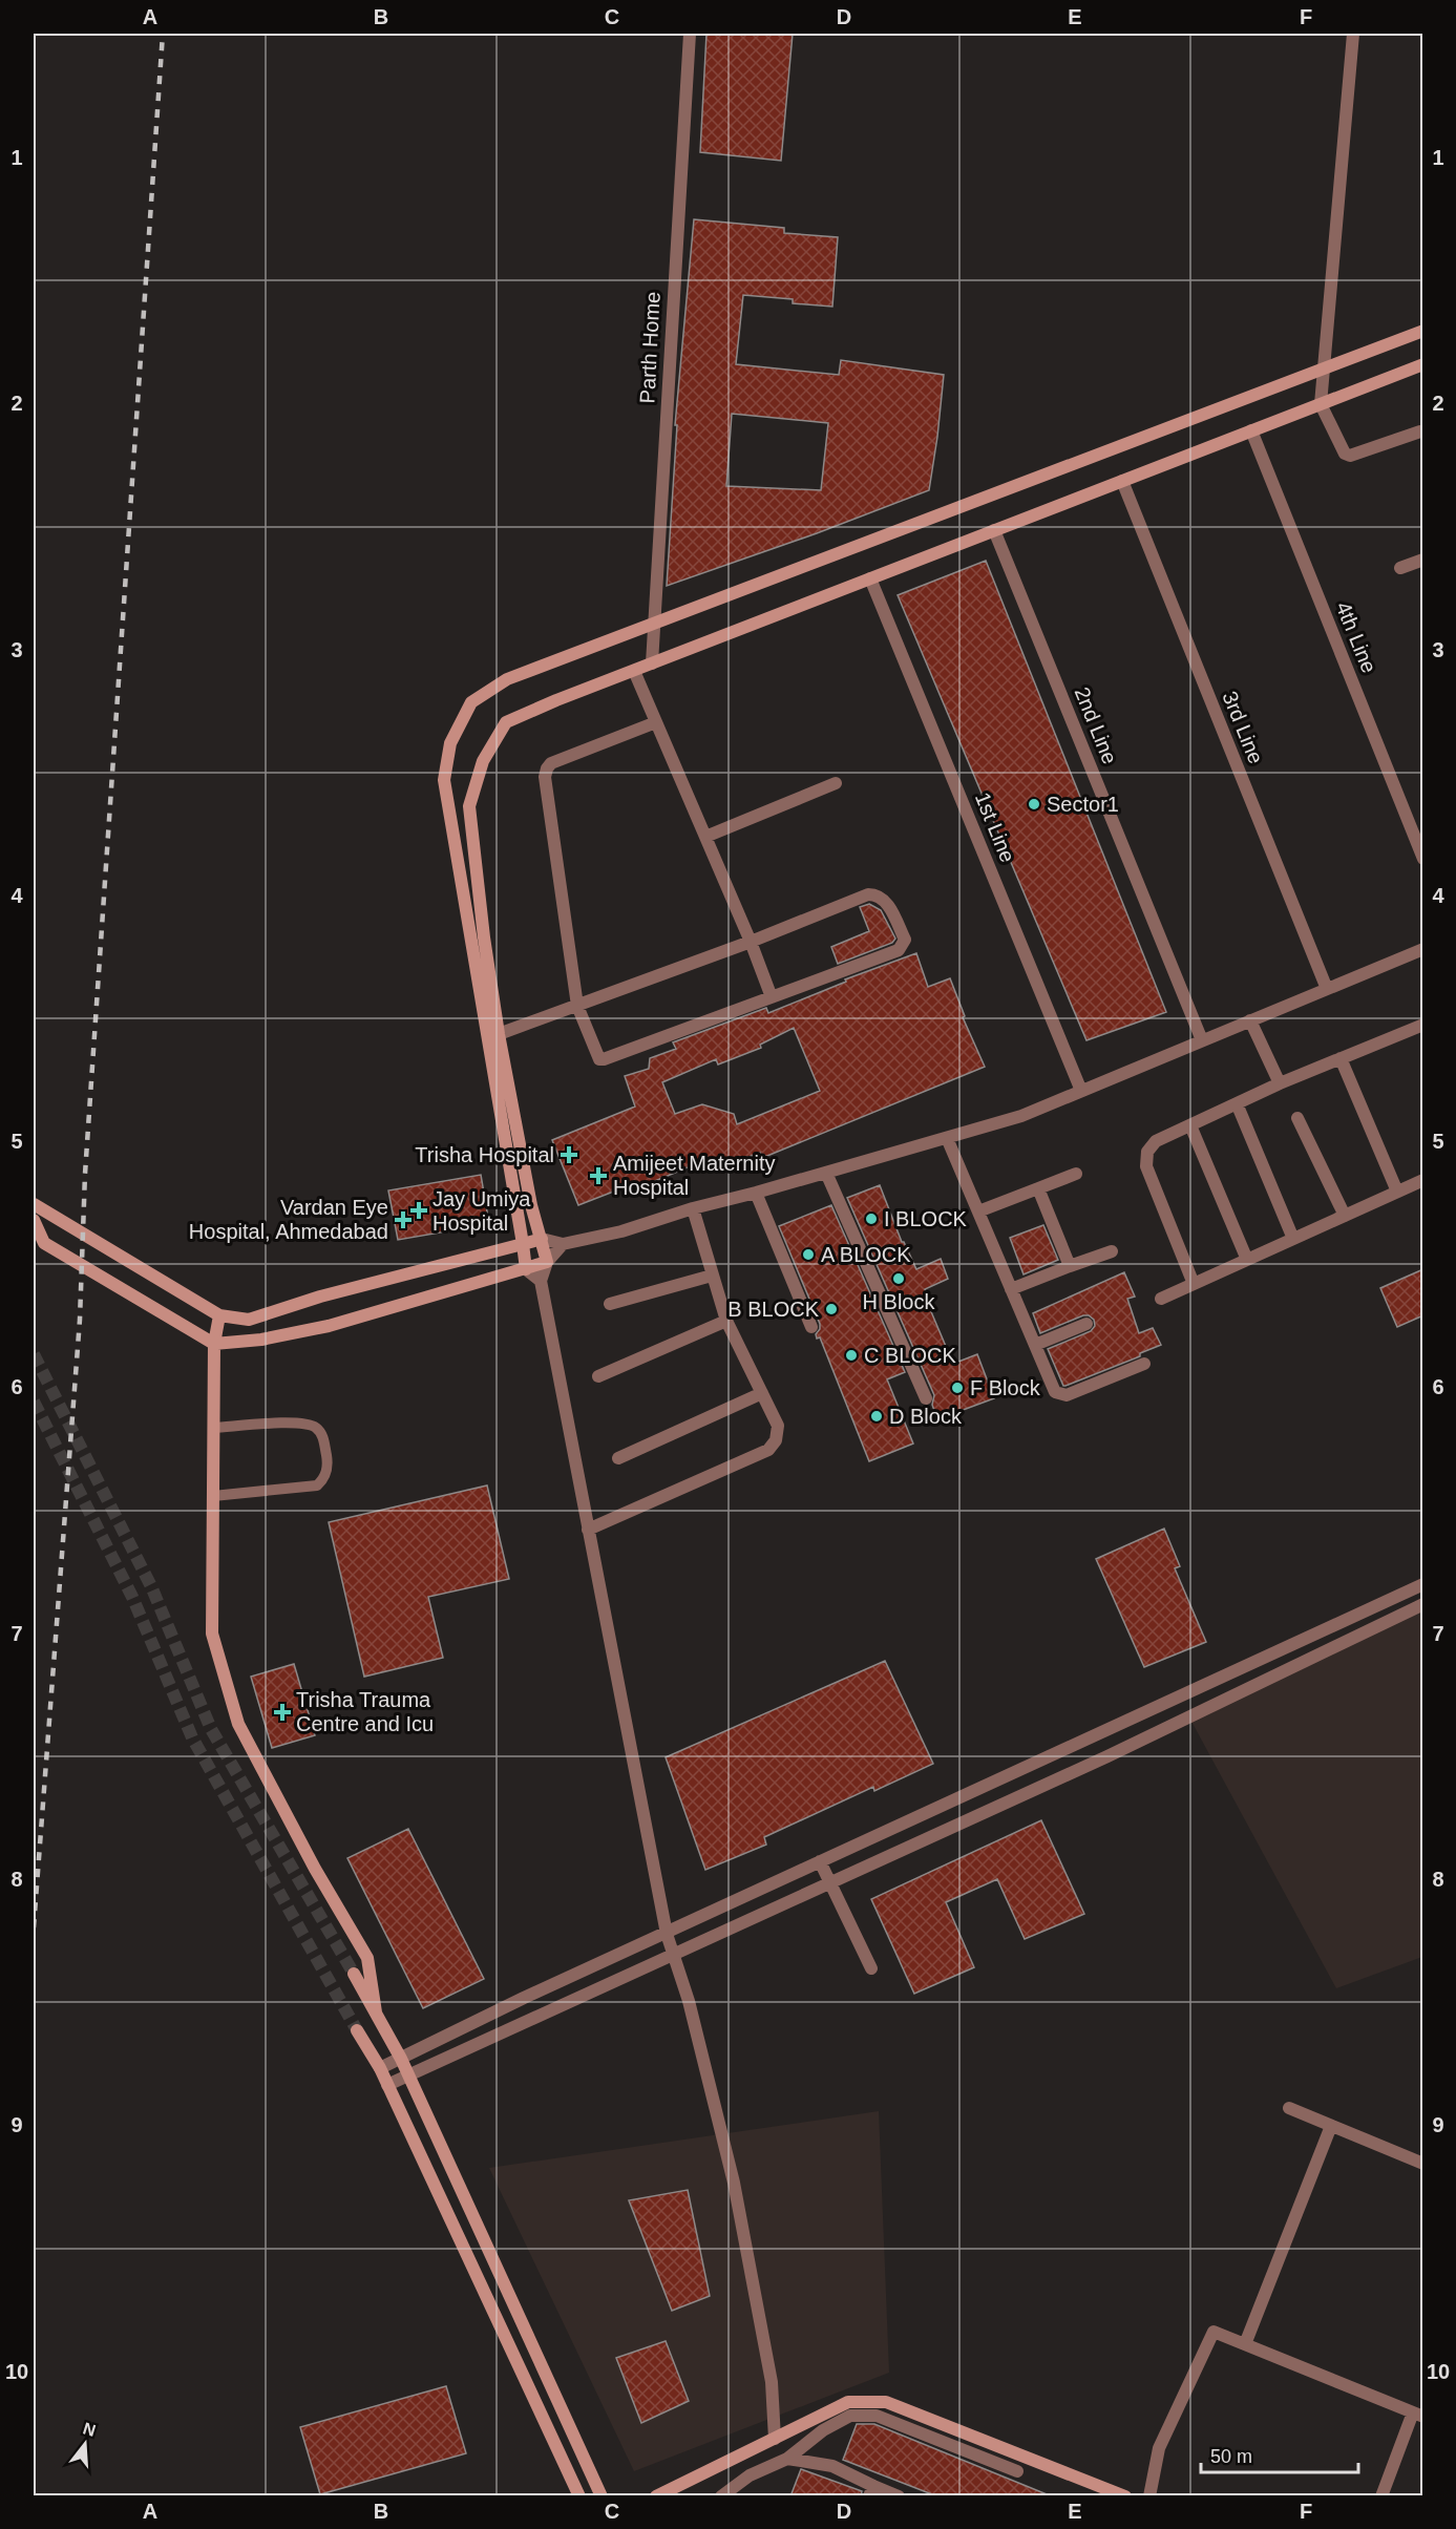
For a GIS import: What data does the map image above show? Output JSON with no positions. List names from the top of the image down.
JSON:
{
  "streets": {
    "street": [
      "Parth Home",
      "4th Line",
      "2nd Line",
      "3rd Line",
      "1st Line"
    ]
  },
  "places": {
    "other": [
      "Sector1",
      "I BLOCK",
      "A BLOCK",
      "H Block",
      "B BLOCK",
      "C BLOCK",
      "F Block",
      "D Block"
    ],
    "health": [
      "Trisha Hospital",
      "Amijeet Maternity Hospital",
      "Jay Umiya Hospital",
      "Vardan Eye Hospital, Ahmedabad",
      "Trisha Trauma Centre and Icu"
    ]
  },
  "scale_bar": "50 m",
  "north": "top",
  "grid": {
    "columns": [
      "A",
      "B",
      "C",
      "D",
      "E",
      "F"
    ],
    "rows": [
      "1",
      "2",
      "3",
      "4",
      "5",
      "6",
      "7",
      "8",
      "9",
      "10"
    ]
  }
}
